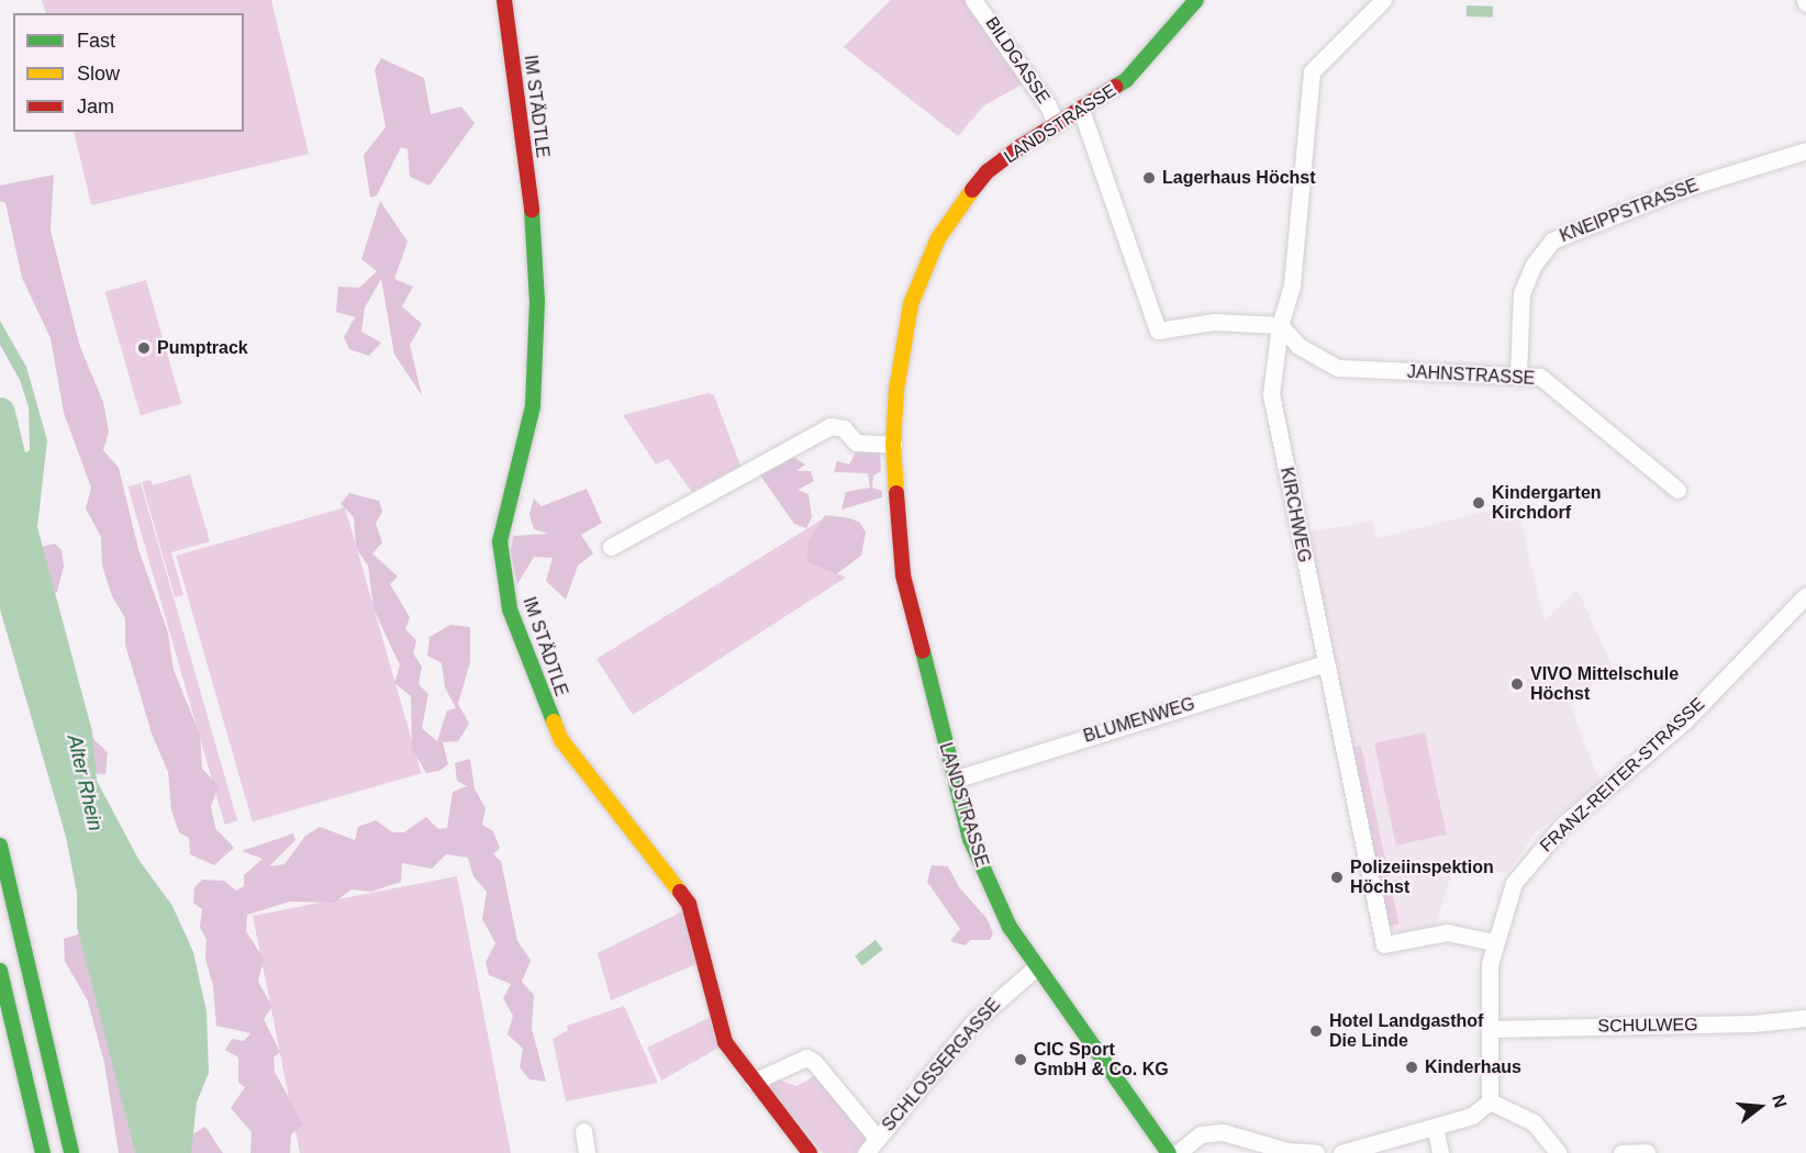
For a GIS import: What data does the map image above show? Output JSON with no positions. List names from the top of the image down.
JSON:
{
  "streets": {
    "main road": ["IM STÄDTLE", "LANDSTRASSE"],
    "street": [
      "BILDGASSE",
      "KNEIPPSTRASSE",
      "JAHNSTRASSE",
      "KIRCHWEG",
      "BLUMENWEG",
      "FRANZ-REITER-STRASSE",
      "SCHULWEG",
      "SCHLOSSERGASSE"
    ]
  },
  "crossings": [
    ["BILDGASSE", "LANDSTRASSE"],
    ["IM STÄDTLE", "SCHLOSSERGASSE"],
    ["LANDSTRASSE", "BLUMENWEG"],
    ["LANDSTRASSE", "SCHLOSSERGASSE"],
    ["KNEIPPSTRASSE", "JAHNSTRASSE"],
    ["JAHNSTRASSE", "KIRCHWEG"],
    ["KIRCHWEG", "BLUMENWEG"],
    ["KIRCHWEG", "FRANZ-REITER-STRASSE"],
    ["FRANZ-REITER-STRASSE", "SCHULWEG"]
  ],
  "water": ["Alter Rhein"],
  "places": [
    "Lagerhaus Höchst",
    "Pumptrack",
    "Kindergarten Kirchdorf",
    "VIVO Mittelschule Höchst",
    "Polizeiinspektion Höchst",
    "Hotel Landgasthof Die Linde",
    "CIC Sport GmbH & Co. KG",
    "Kinderhaus"
  ],
  "legend": ["Fast", "Slow", "Jam"],
  "north": "right"
}
